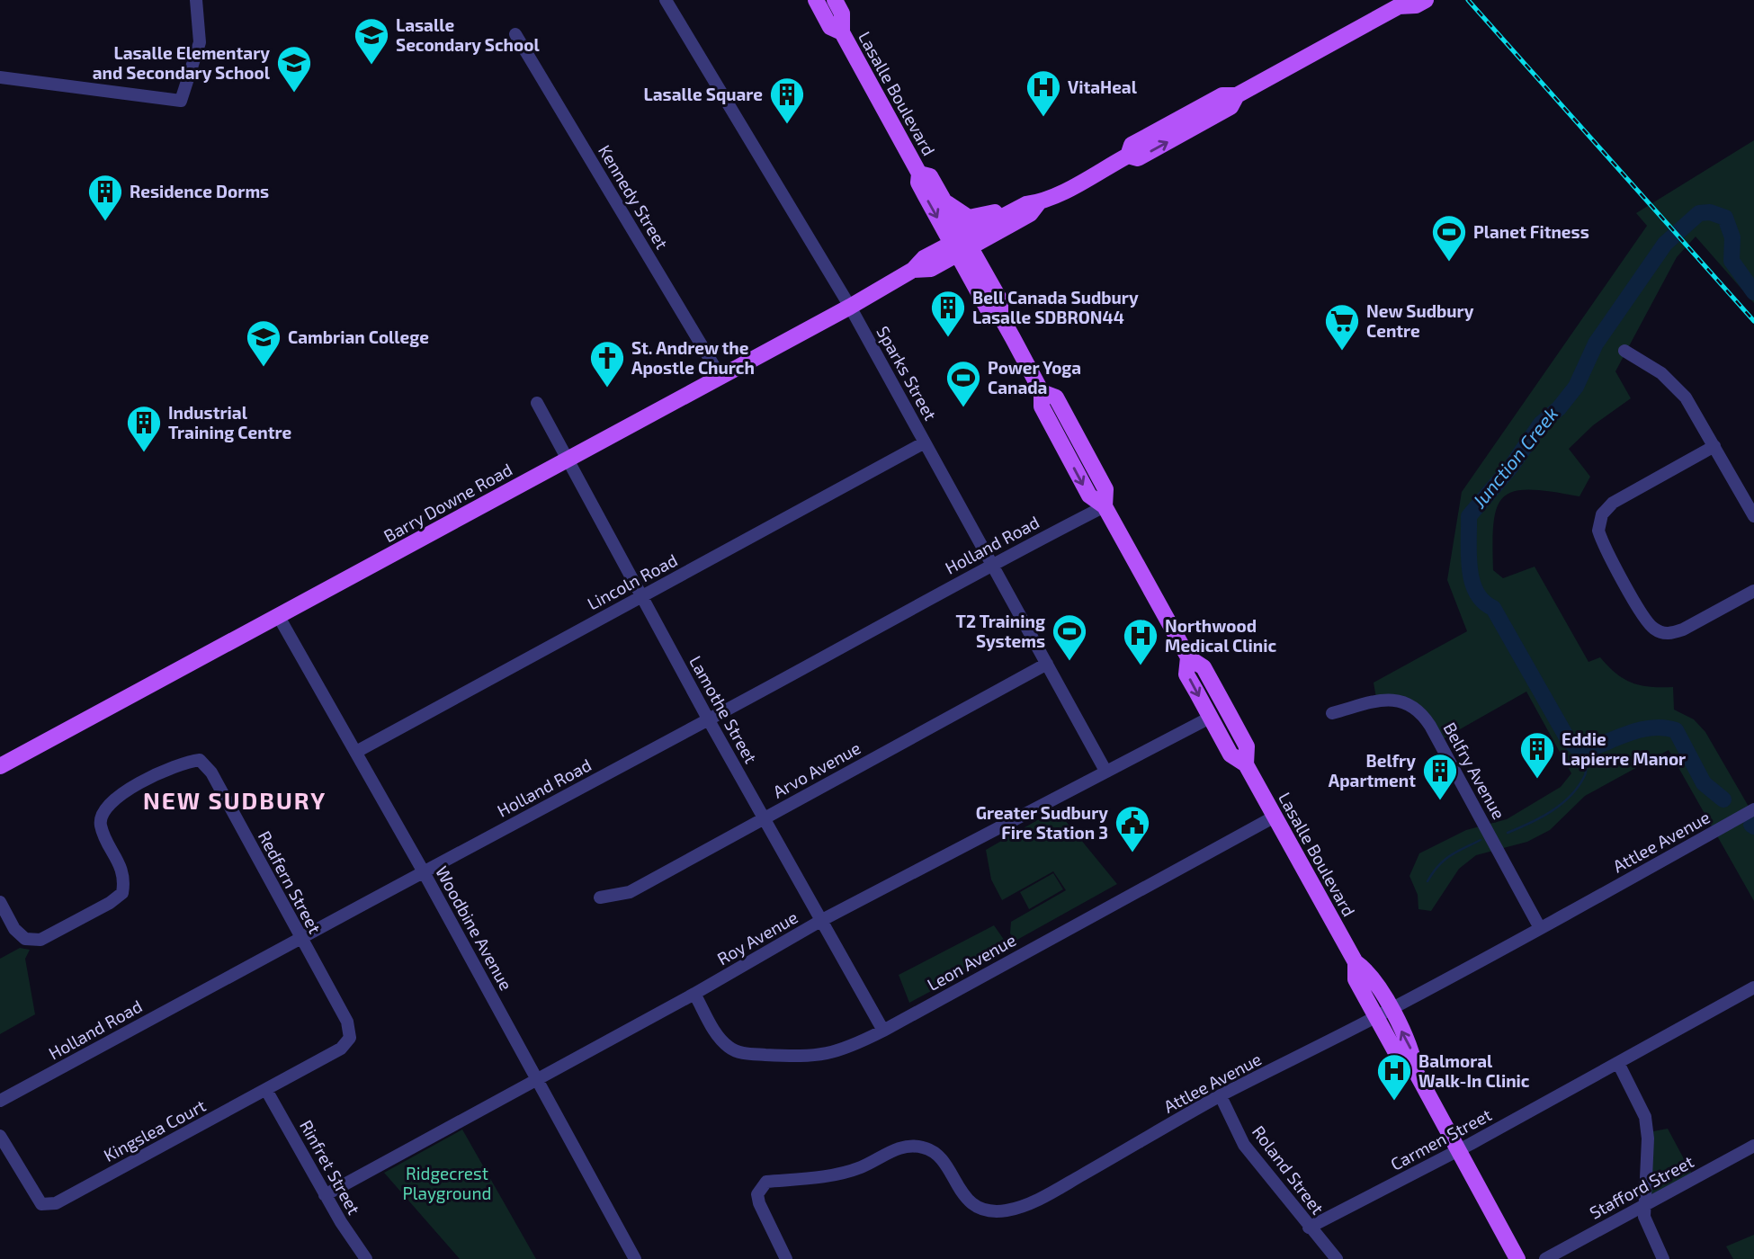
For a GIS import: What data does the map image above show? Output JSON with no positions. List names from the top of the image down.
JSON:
{
  "streets": {
    "main road": ["Lasalle Boulevard", "Barry Downe Road"],
    "street": [
      "Kennedy Street",
      "Sparks Street",
      "Holland Road",
      "Lincoln Road",
      "Lamothe Street",
      "Arvo Avenue",
      "Belfry Avenue",
      "Attlee Avenue",
      "Redfern Street",
      "Woodbine Avenue",
      "Roy Avenue",
      "Leon Avenue",
      "Kingslea Court",
      "Carmen Street",
      "Rinfret Street",
      "Roland Street",
      "Stafford Street"
    ]
  },
  "crossings": [
    ["Lasalle Boulevard", "Barry Downe Road"],
    ["Lasalle Boulevard", "Holland Road"],
    ["Lasalle Boulevard", "Attlee Avenue"],
    ["Lasalle Boulevard", "Roy Avenue"],
    ["Lasalle Boulevard", "Leon Avenue"],
    ["Lasalle Boulevard", "Carmen Street"],
    ["Kennedy Street", "Barry Downe Road"],
    ["Sparks Street", "Barry Downe Road"],
    ["Sparks Street", "Holland Road"],
    ["Sparks Street", "Lincoln Road"],
    ["Sparks Street", "Arvo Avenue"],
    ["Sparks Street", "Roy Avenue"],
    ["Barry Downe Road", "Lamothe Street"],
    ["Barry Downe Road", "Woodbine Avenue"],
    ["Holland Road", "Lamothe Street"],
    ["Holland Road", "Redfern Street"],
    ["Holland Road", "Woodbine Avenue"],
    ["Lincoln Road", "Lamothe Street"],
    ["Lincoln Road", "Woodbine Avenue"],
    ["Lamothe Street", "Arvo Avenue"],
    ["Lamothe Street", "Roy Avenue"],
    ["Lamothe Street", "Leon Avenue"],
    ["Belfry Avenue", "Attlee Avenue"],
    ["Attlee Avenue", "Roland Street"],
    ["Redfern Street", "Kingslea Court"],
    ["Woodbine Avenue", "Roy Avenue"],
    ["Roy Avenue", "Leon Avenue"],
    ["Roy Avenue", "Rinfret Street"],
    ["Kingslea Court", "Rinfret Street"],
    ["Carmen Street", "Roland Street"]
  ],
  "districts": ["NEW SUDBURY"],
  "water": ["Junction Creek"],
  "parks": ["Ridgecrest Playground"],
  "places": {
    "school or university": ["Lasalle Secondary School", "Lasalle Elementary and Secondary School", "Cambrian College"],
    "hospital": ["VitaHeal", "Northwood Medical Clinic", "Balmoral Walk-In Clinic"],
    "building": [
      "Lasalle Square",
      "Residence Dorms",
      "Bell Canada Sudbury Lasalle SDBRON44",
      "Industrial Training Centre",
      "Eddie Lapierre Manor",
      "Belfry Apartment"
    ],
    "sports": ["Planet Fitness", "Power Yoga Canada", "T2 Training Systems"],
    "supermarket": ["New Sudbury Centre"],
    "church": ["St. Andrew the Apostle Church"],
    "public building": ["Greater Sudbury Fire Station 3"]
  }
}
